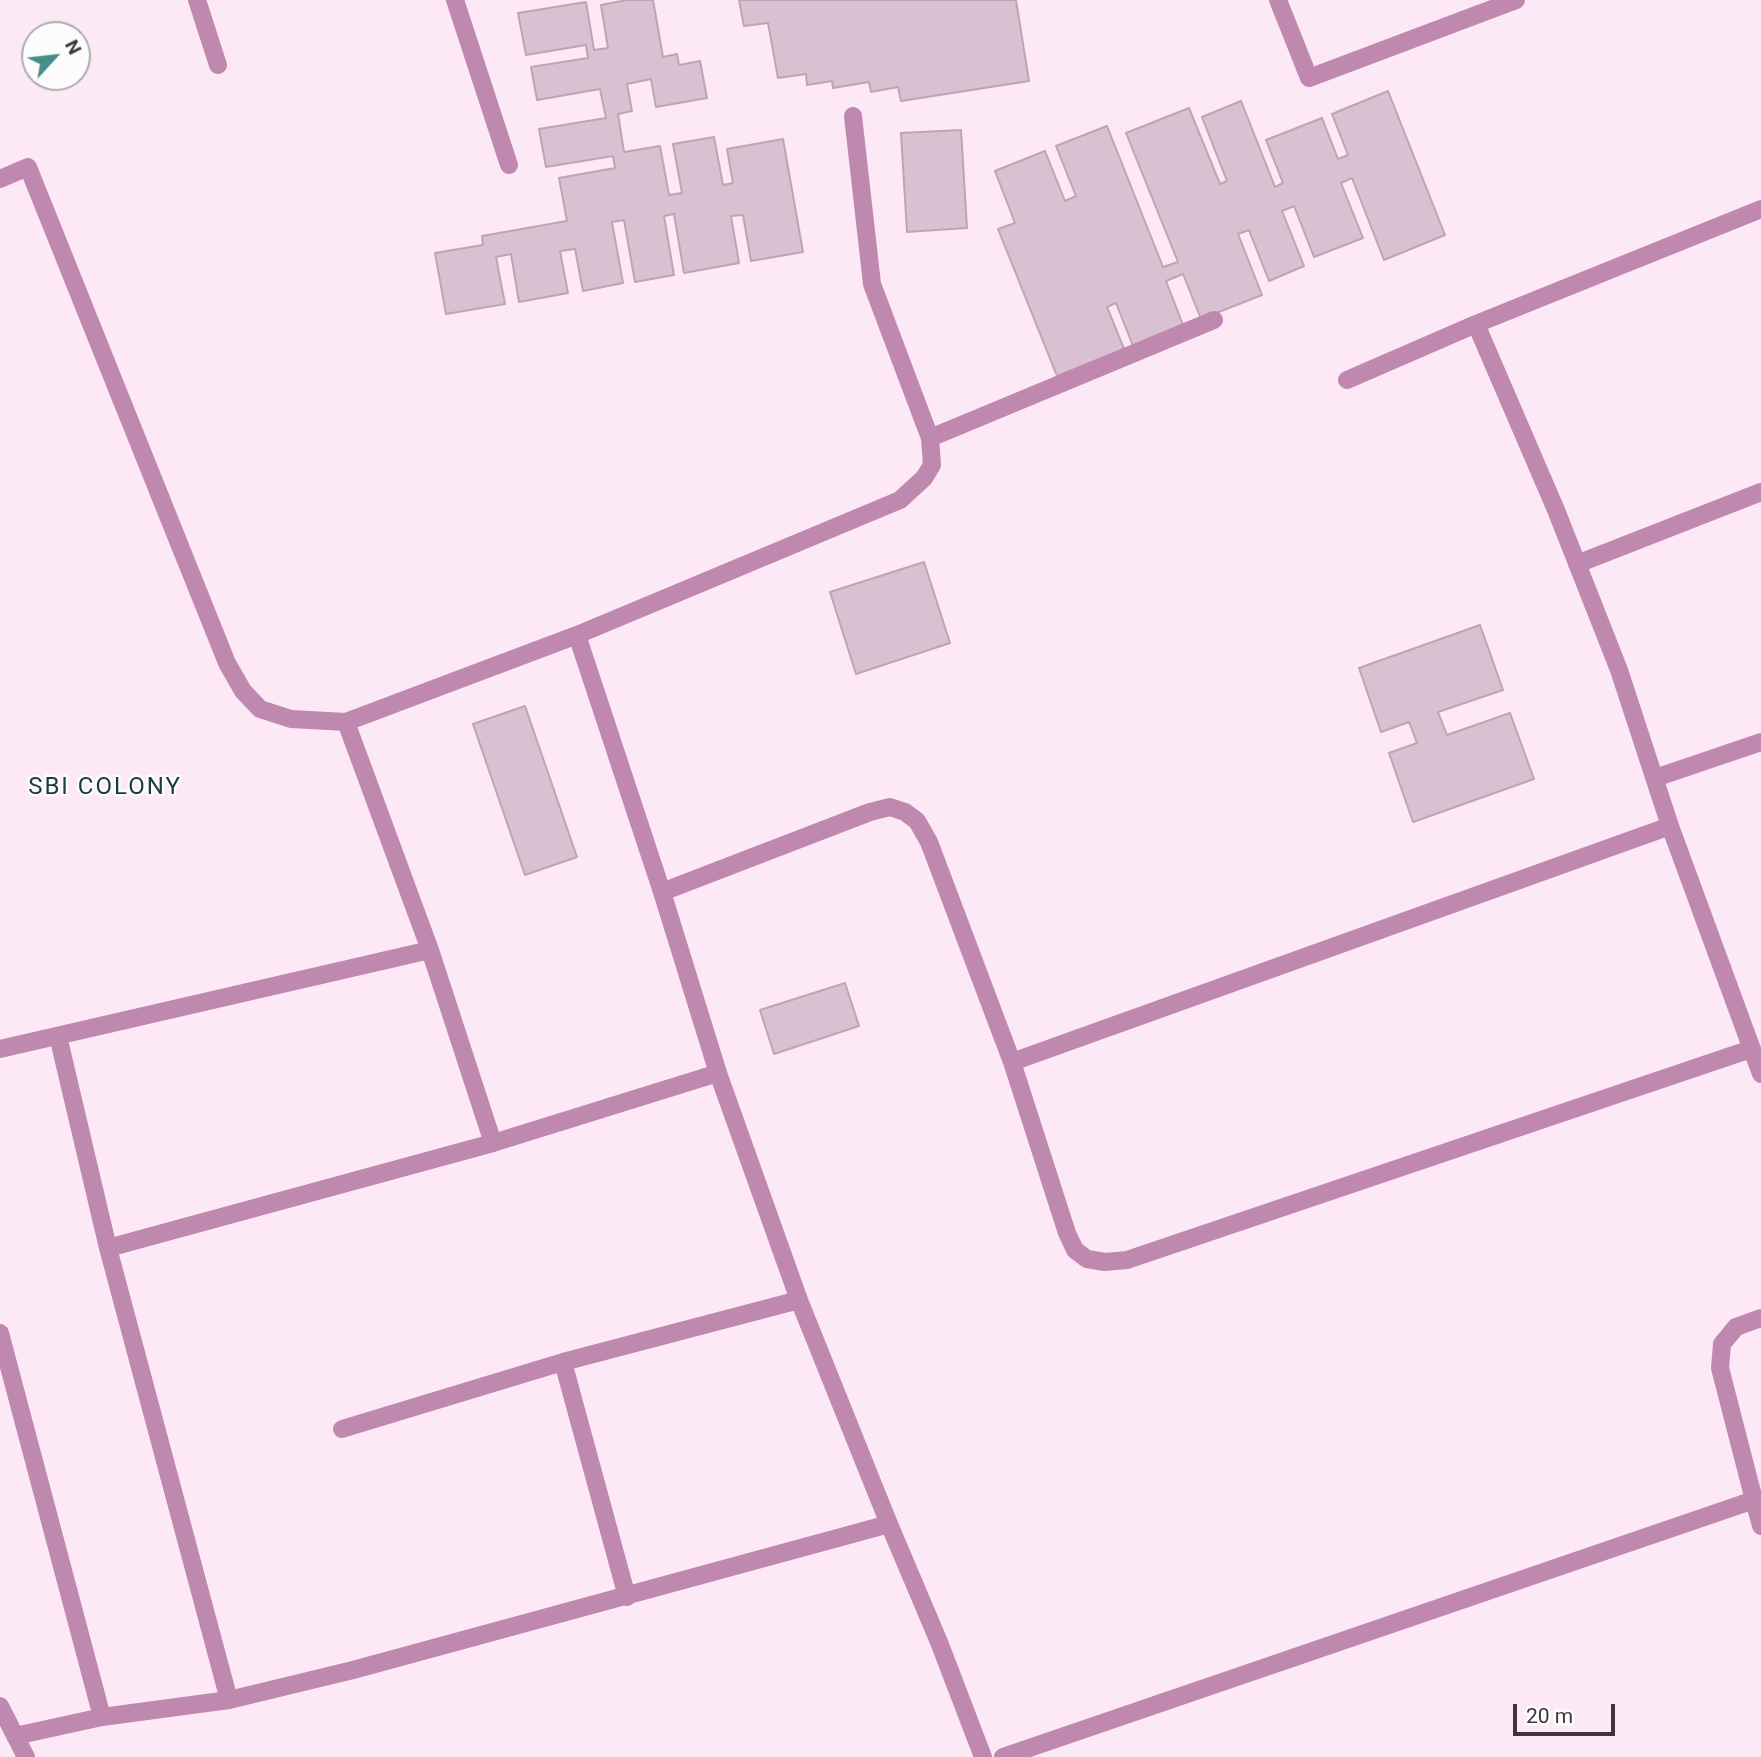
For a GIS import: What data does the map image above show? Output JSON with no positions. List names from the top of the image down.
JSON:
{
  "districts": ["SBI COLONY"],
  "scale_bar": "20 m",
  "north": "top right"
}
